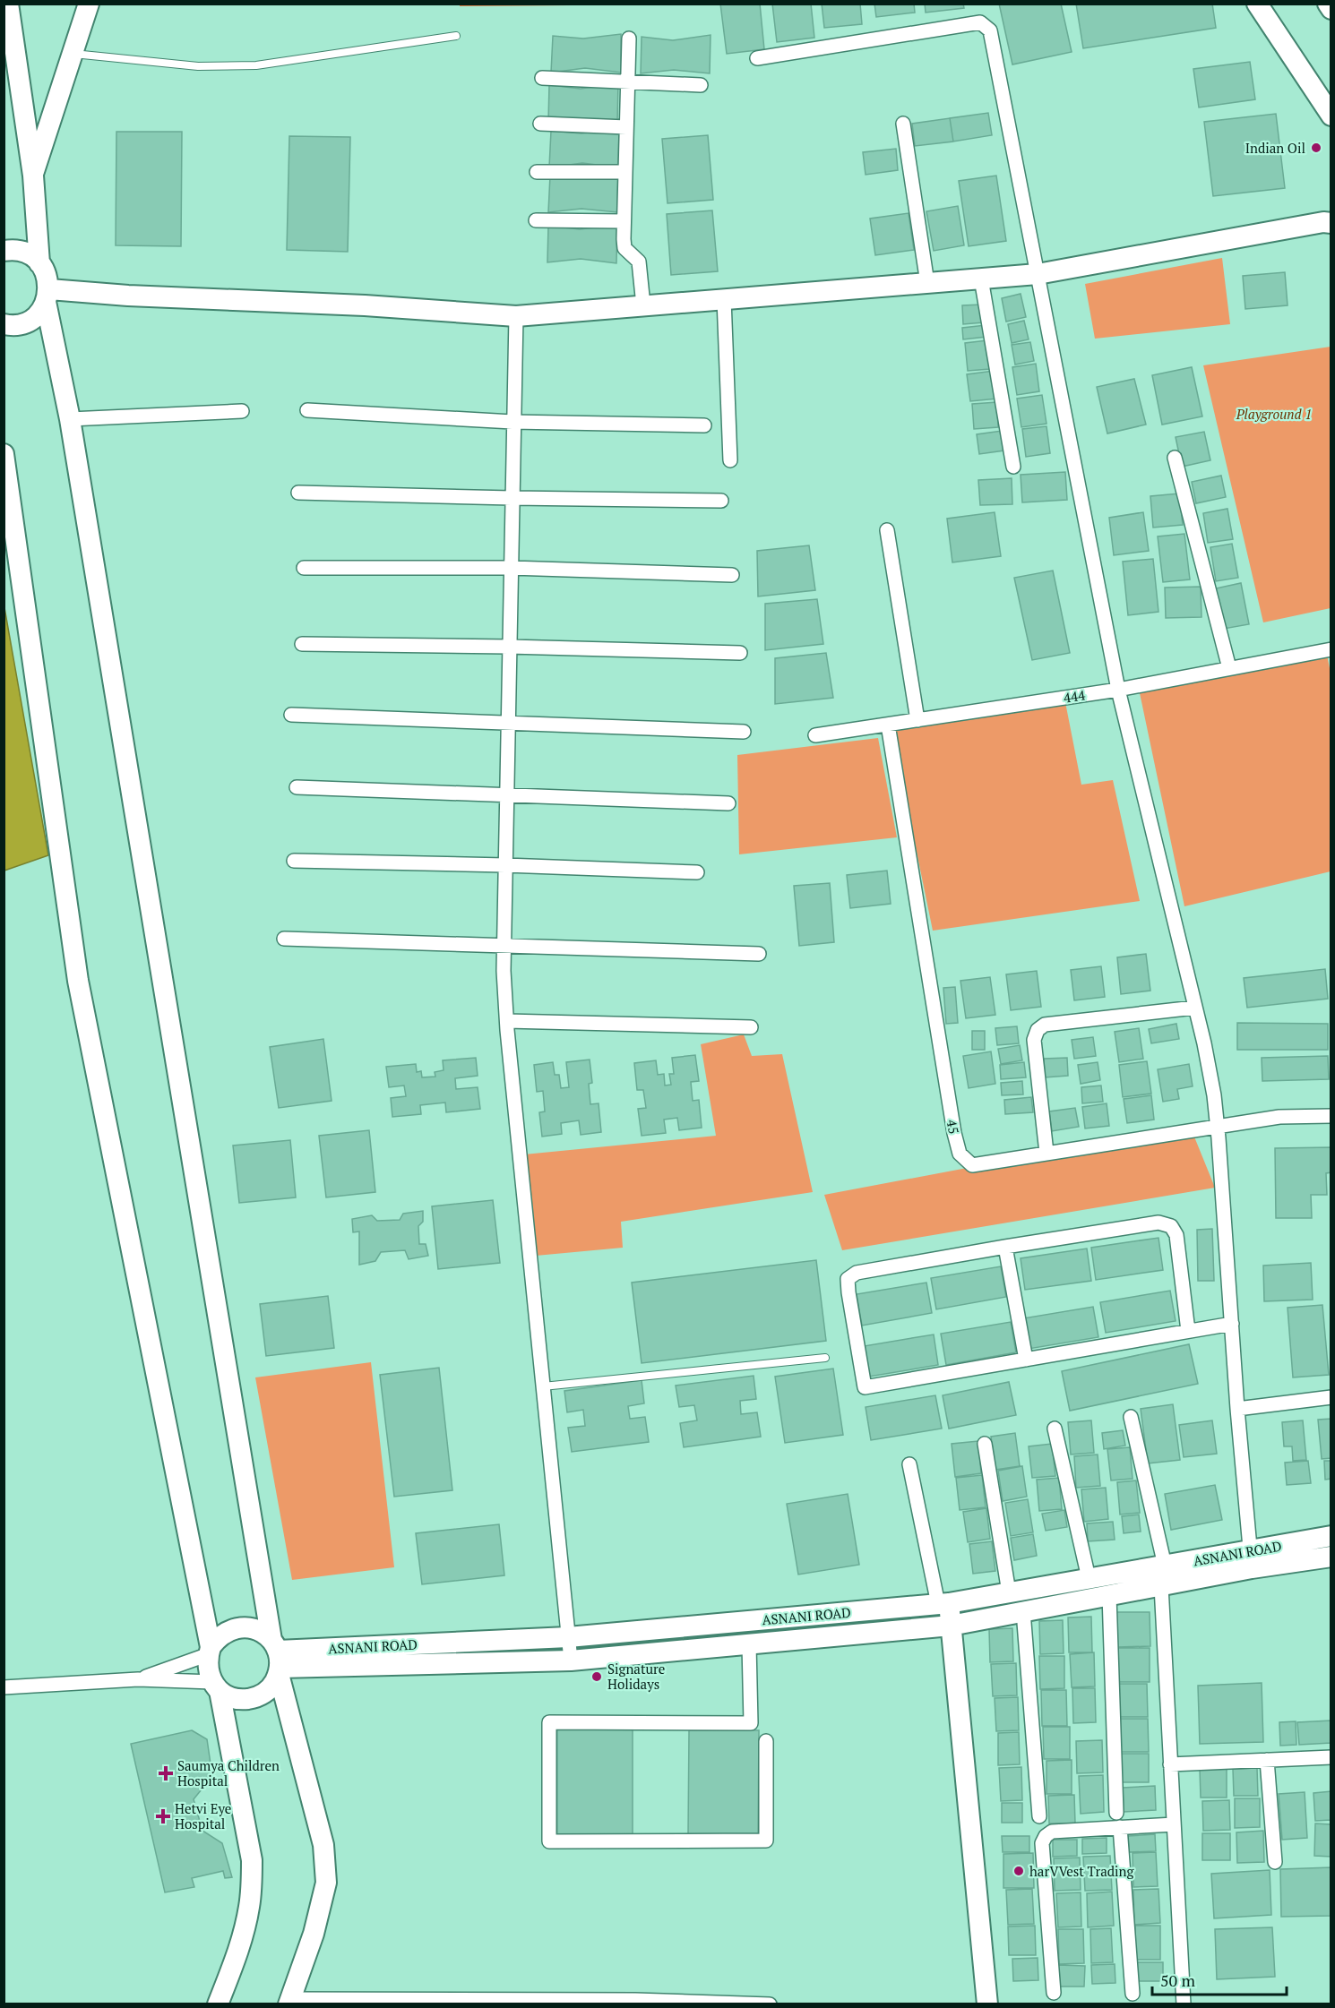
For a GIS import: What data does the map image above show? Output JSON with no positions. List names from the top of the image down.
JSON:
{
  "streets": {
    "street": ["444", "45", "ASNANI ROAD"]
  },
  "crossings": [
    ["444", "45"]
  ],
  "parks": ["Playground 1"],
  "places": {
    "other": ["Indian Oil", "Signature Holidays", "harVVest Trading"],
    "health": ["Saumya Children Hospital", "Hetvi Eye Hospital"]
  },
  "scale_bar": "50 m"
}
